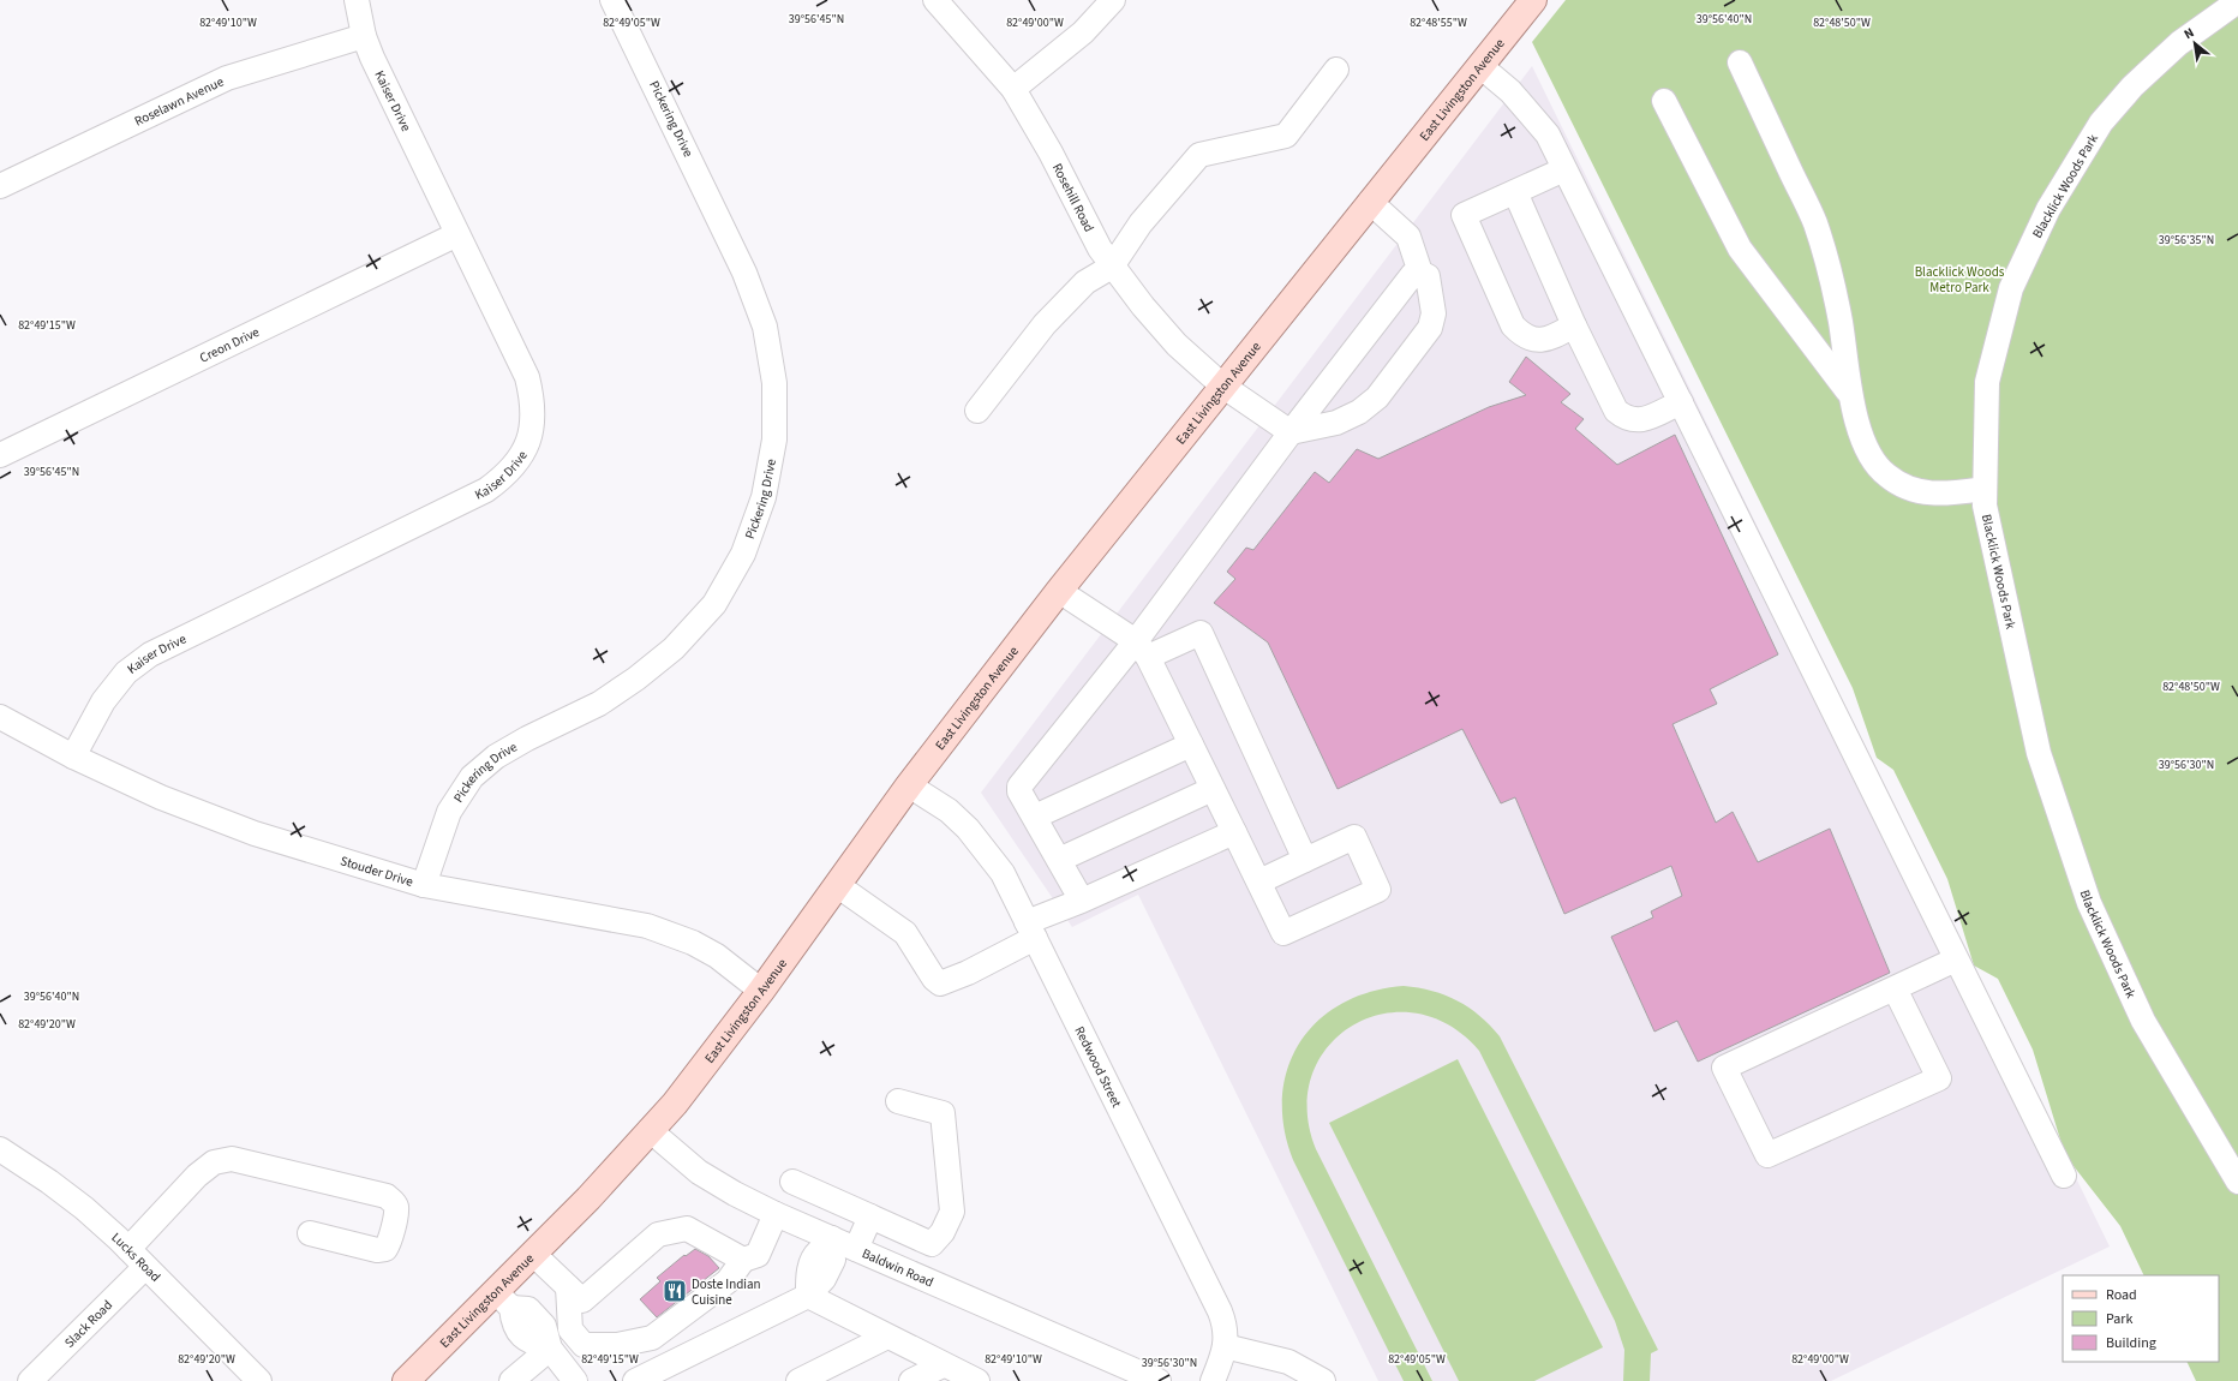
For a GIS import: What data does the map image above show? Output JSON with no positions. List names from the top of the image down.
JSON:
{
  "streets": {
    "main road": ["East Livingston Avenue"],
    "street": [
      "Roselawn Avenue",
      "Kaiser Drive",
      "Pickering Drive",
      "Blacklick Woods Park",
      "Rosehill Road",
      "Creon Drive",
      "Stouder Drive",
      "Redwood Street",
      "Lucks Road",
      "Baldwin Road",
      "Slack Road"
    ]
  },
  "crossings": [
    ["East Livingston Avenue", "Rosehill Road"],
    ["East Livingston Avenue", "Stouder Drive"],
    ["East Livingston Avenue", "Redwood Street"],
    ["East Livingston Avenue", "Baldwin Road"],
    ["Roselawn Avenue", "Kaiser Drive"],
    ["Kaiser Drive", "Creon Drive"],
    ["Kaiser Drive", "Stouder Drive"],
    ["Pickering Drive", "Stouder Drive"],
    ["Lucks Road", "Slack Road"]
  ],
  "parks": ["Blacklick Woods Metro Park"],
  "places": {
    "restaurant": ["Doste Indian Cuisine"]
  },
  "legend": ["Road", "Park", "Building"],
  "north": "top left",
  "coordinates": [
    "39°56'45\"N",
    "39°56'40\"N",
    "82°49'10\"W",
    "82°49'05\"W",
    "82°49'00\"W",
    "82°48'55\"W",
    "82°48'50\"W",
    "39°56'35\"N",
    "82°49'15\"W",
    "39°56'30\"N",
    "82°49'20\"W"
  ]
}
